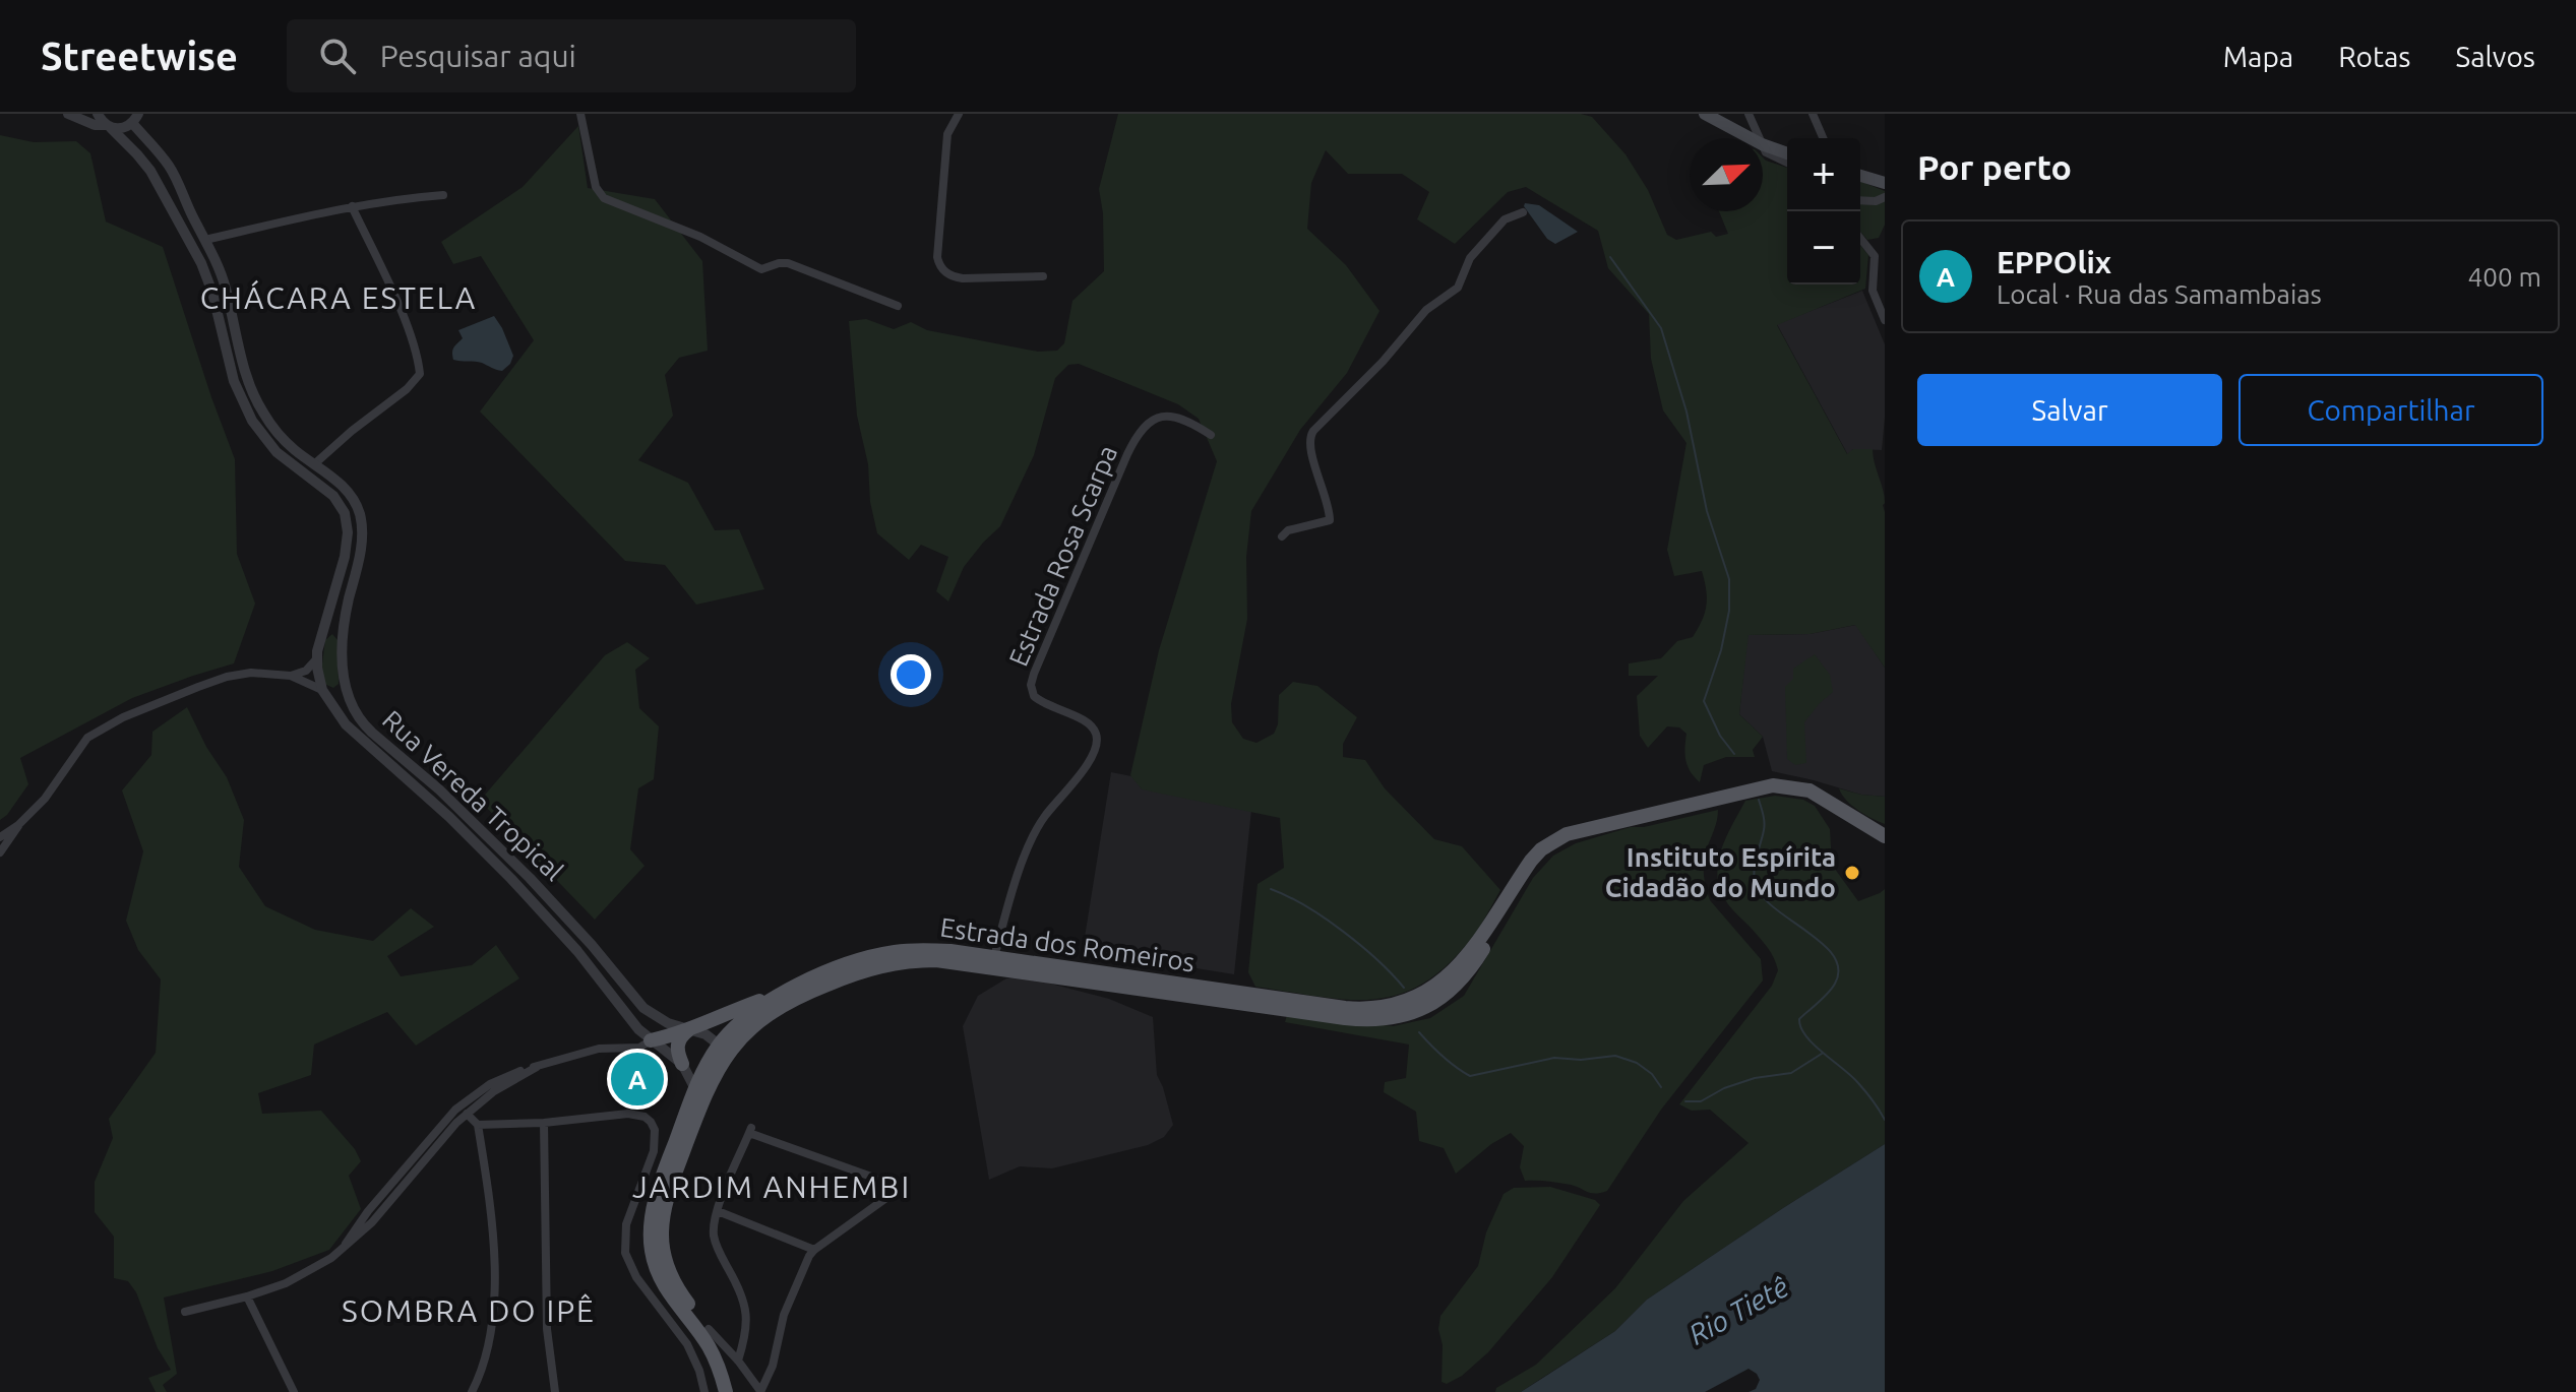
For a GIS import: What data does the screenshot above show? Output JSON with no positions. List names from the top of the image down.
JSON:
{
  "streets": {
    "main road": ["Estrada dos Romeiros"],
    "street": ["Estrada Rosa Scarpa", "Rua Vereda Tropical"]
  },
  "crossings": [
    ["Estrada Rosa Scarpa", "Estrada dos Romeiros"],
    ["Rua Vereda Tropical", "Estrada dos Romeiros"]
  ],
  "districts": ["CHÁCARA ESTELA", "JARDIM ANHEMBI", "SOMBRA DO IPÊ"],
  "water": ["Rio Tietê"],
  "places": ["Instituto Espírita Cidadão do Mundo"],
  "north": "top right",
  "page": {
    "header": "Streetwise",
    "search": "Pesquisar aqui",
    "nav": ["Mapa", "Rotas", "Salvos"],
    "heading": "Por perto",
    "map_buttons": ["+", "−"],
    "list": [
      {
        "mark": "A",
        "name": "EPPOlix",
        "note": "Local · Rua das Samambaias",
        "value": "400 m"
      }
    ],
    "buttons": ["Salvar", "Compartilhar"],
    "pins": "A"
  }
}
